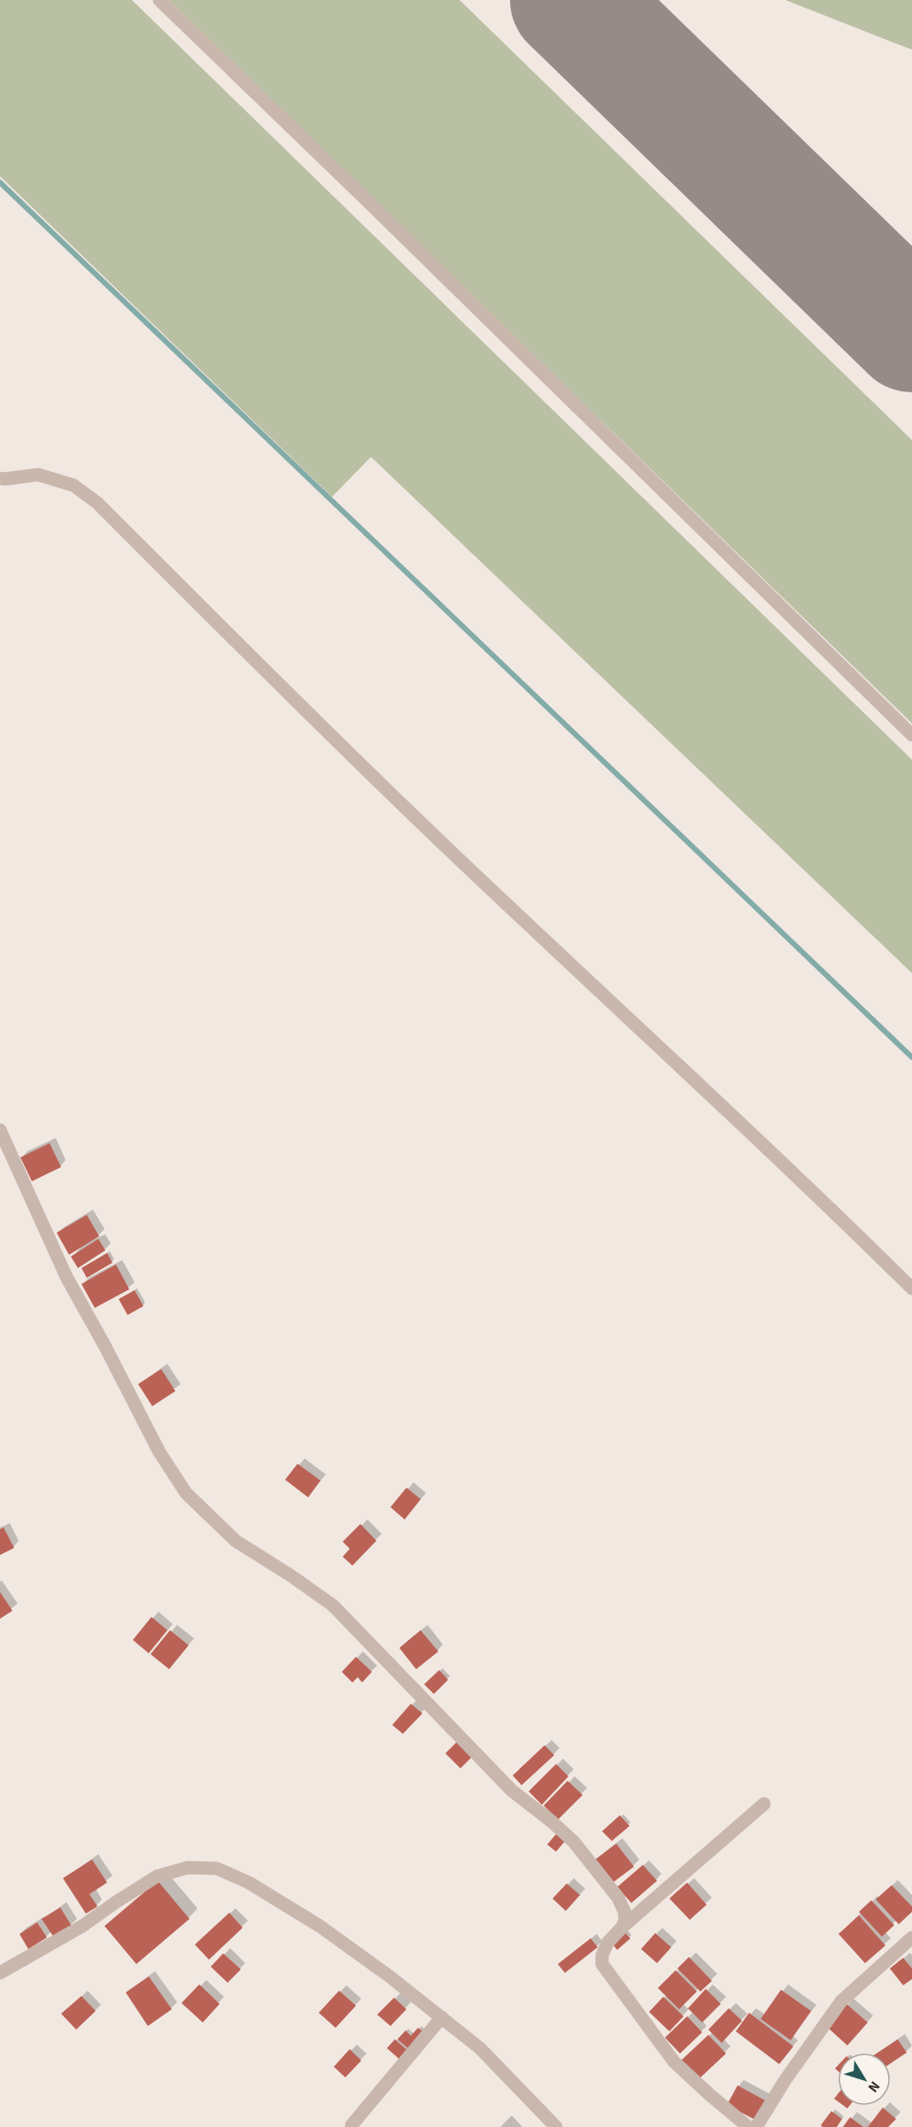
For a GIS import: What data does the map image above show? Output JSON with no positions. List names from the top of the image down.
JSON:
{
  "north": "bottom right"
}
